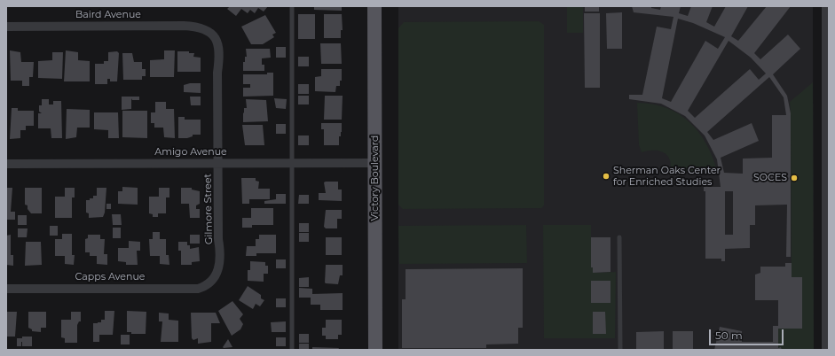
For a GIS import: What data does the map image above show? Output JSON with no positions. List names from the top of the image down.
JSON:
{
  "streets": {
    "main road": ["Victory Boulevard"],
    "street": [
      "Baird Avenue",
      "Amigo Avenue",
      "Gilmore Street",
      "Capps Avenue"
    ]
  },
  "crossings": [
    ["Baird Avenue", "Gilmore Street"],
    ["Amigo Avenue", "Victory Boulevard"],
    ["Amigo Avenue", "Gilmore Street"],
    ["Gilmore Street", "Capps Avenue"]
  ],
  "places": ["Sherman Oaks Center for Enriched Studies", "SOCES"],
  "scale_bar": "50 m"
}
